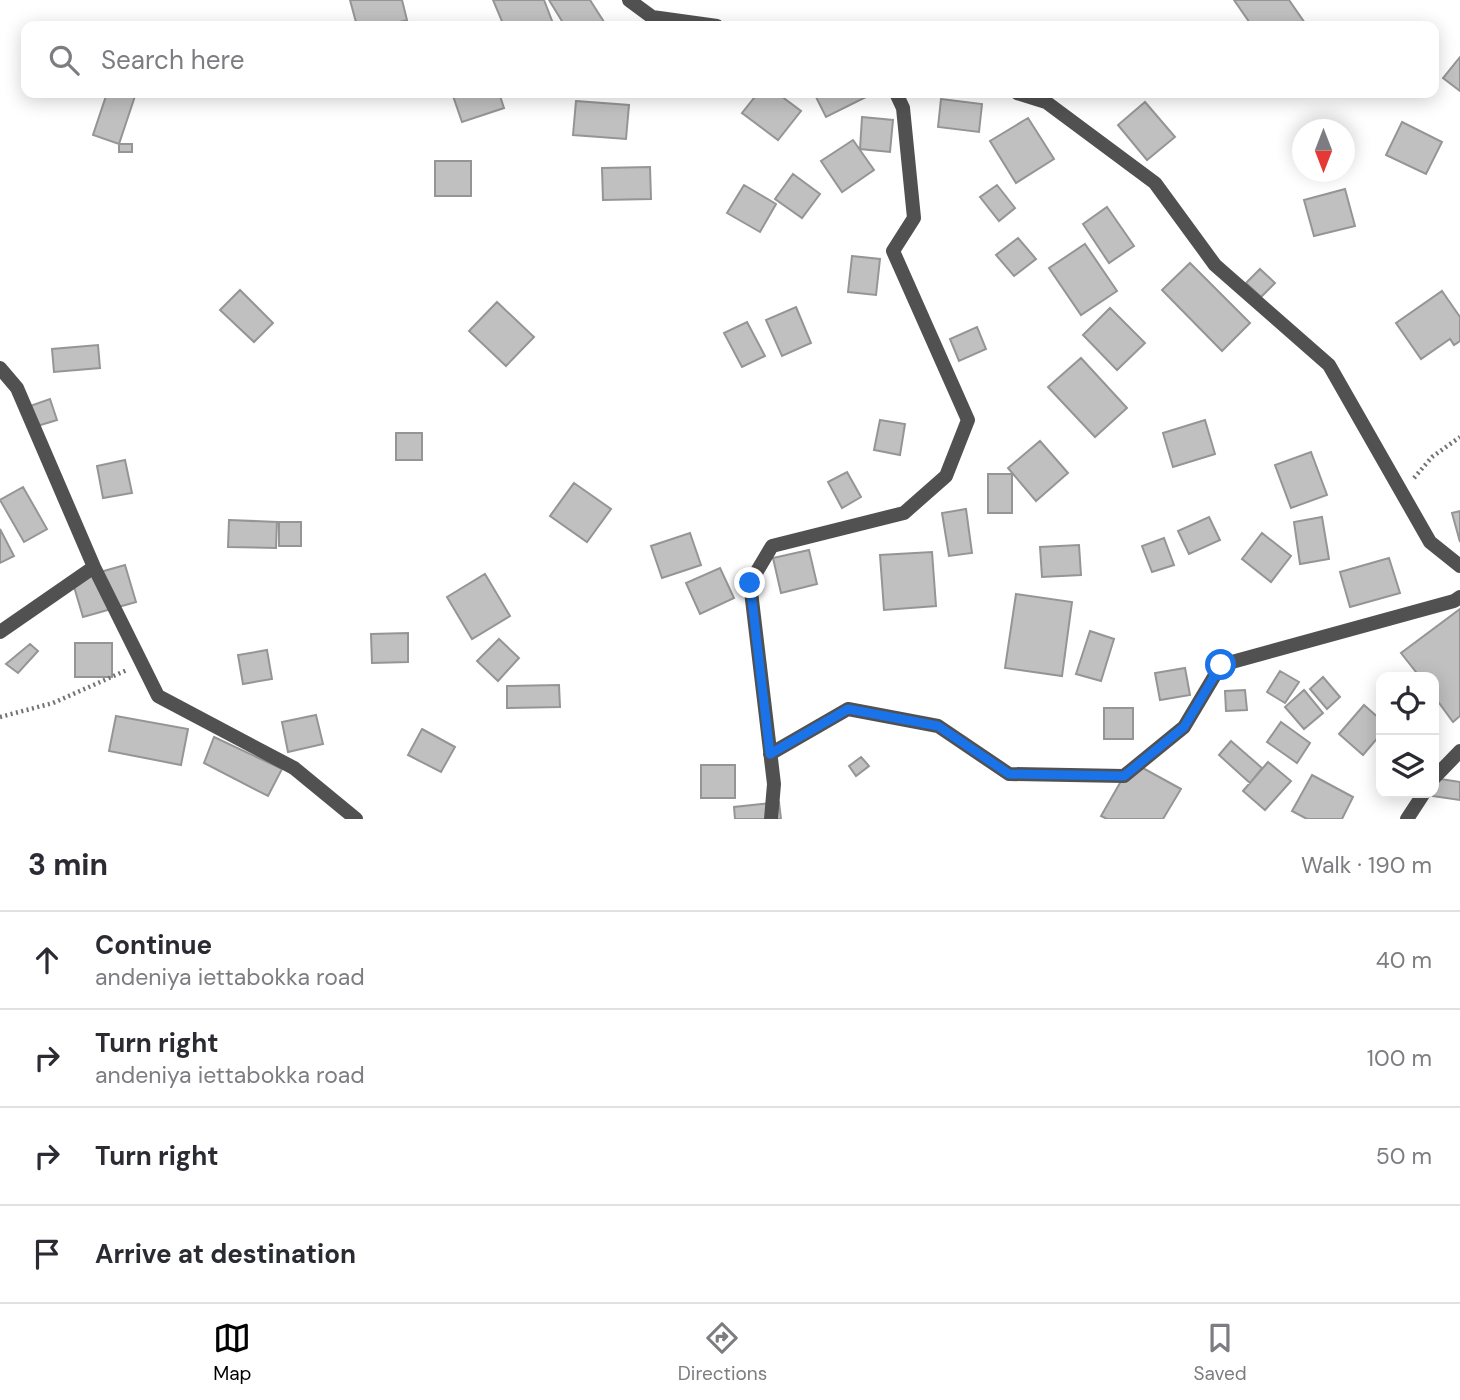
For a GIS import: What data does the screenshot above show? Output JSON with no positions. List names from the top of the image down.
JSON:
{
  "north": "bottom",
  "page": {
    "search": "Search here",
    "heading": ["3 min", "Walk · 190 m"],
    "list": [
      ["Continue", "andeniya iettabokka road", "40 m"],
      ["Turn right", "andeniya iettabokka road", "100 m"],
      ["Turn right", "50 m"],
      "Arrive at destination"
    ],
    "nav": ["Map", "Directions", "Saved"]
  }
}
